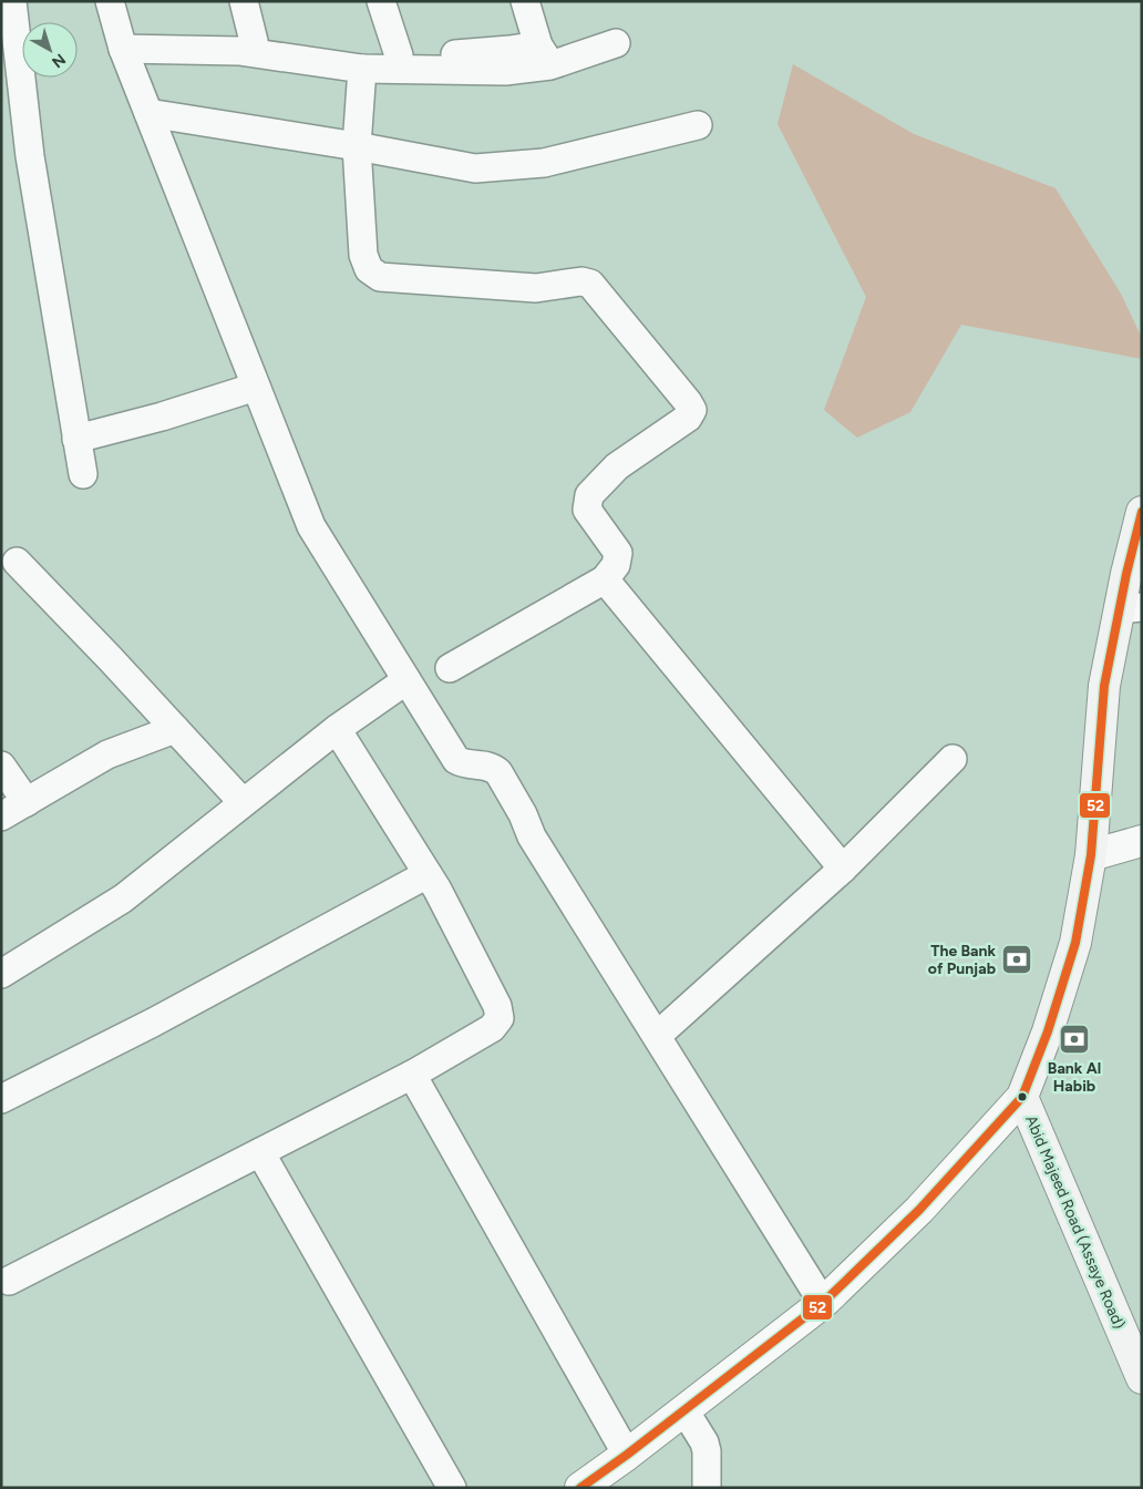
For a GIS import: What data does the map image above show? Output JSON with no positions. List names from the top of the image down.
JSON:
{
  "streets": {
    "main road": ["Abid Majeed Road (Assaye Road)"]
  },
  "places": {
    "bank": ["The Bank of Punjab", "Bank Al Habib"]
  },
  "lines": ["transit line 52"],
  "north": "bottom right"
}
